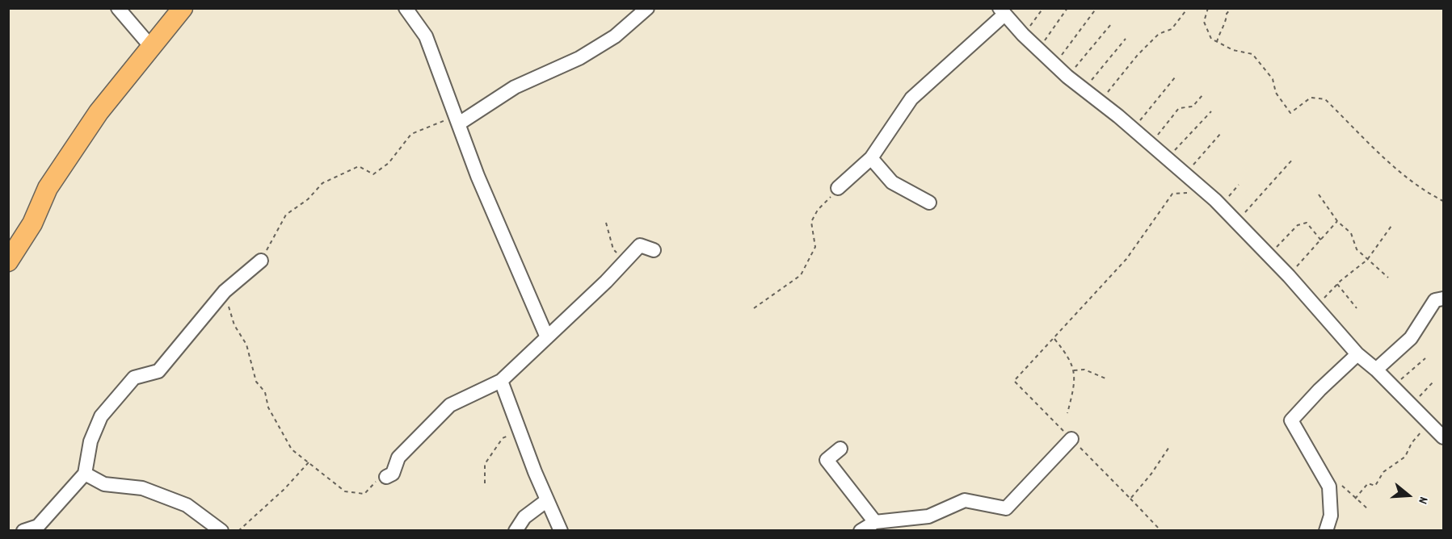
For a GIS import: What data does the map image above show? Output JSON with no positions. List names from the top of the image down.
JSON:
{
  "north": "right"
}
